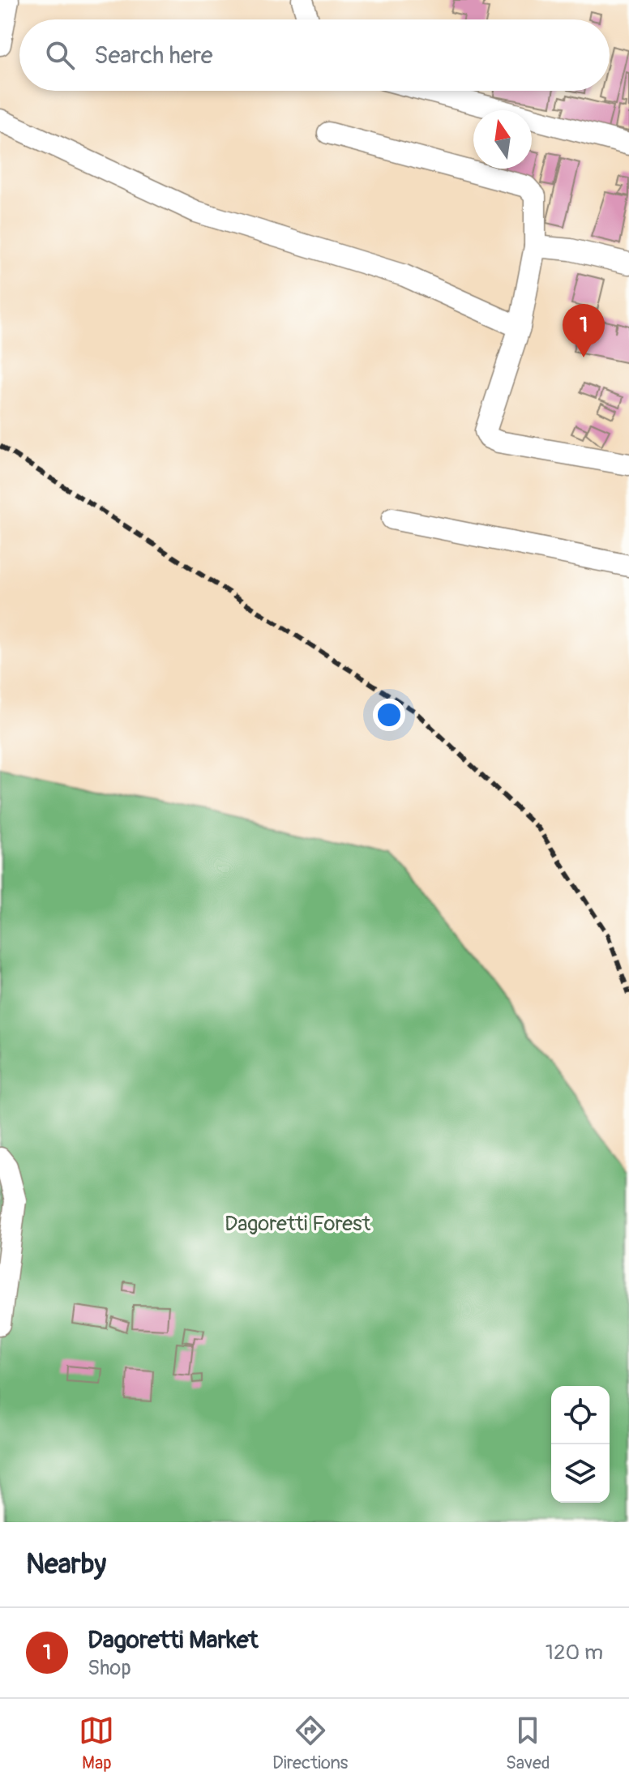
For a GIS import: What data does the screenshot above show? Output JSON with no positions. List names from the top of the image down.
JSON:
{
  "parks": ["Dagoretti Forest"],
  "north": "top",
  "page": {
    "search": "Search here",
    "pins": "1",
    "heading": "Nearby",
    "list": [
      {
        "mark": "1",
        "name": "Dagoretti Market",
        "note": "Shop",
        "value": "120 m"
      }
    ],
    "nav": ["Map", "Directions", "Saved"]
  }
}
